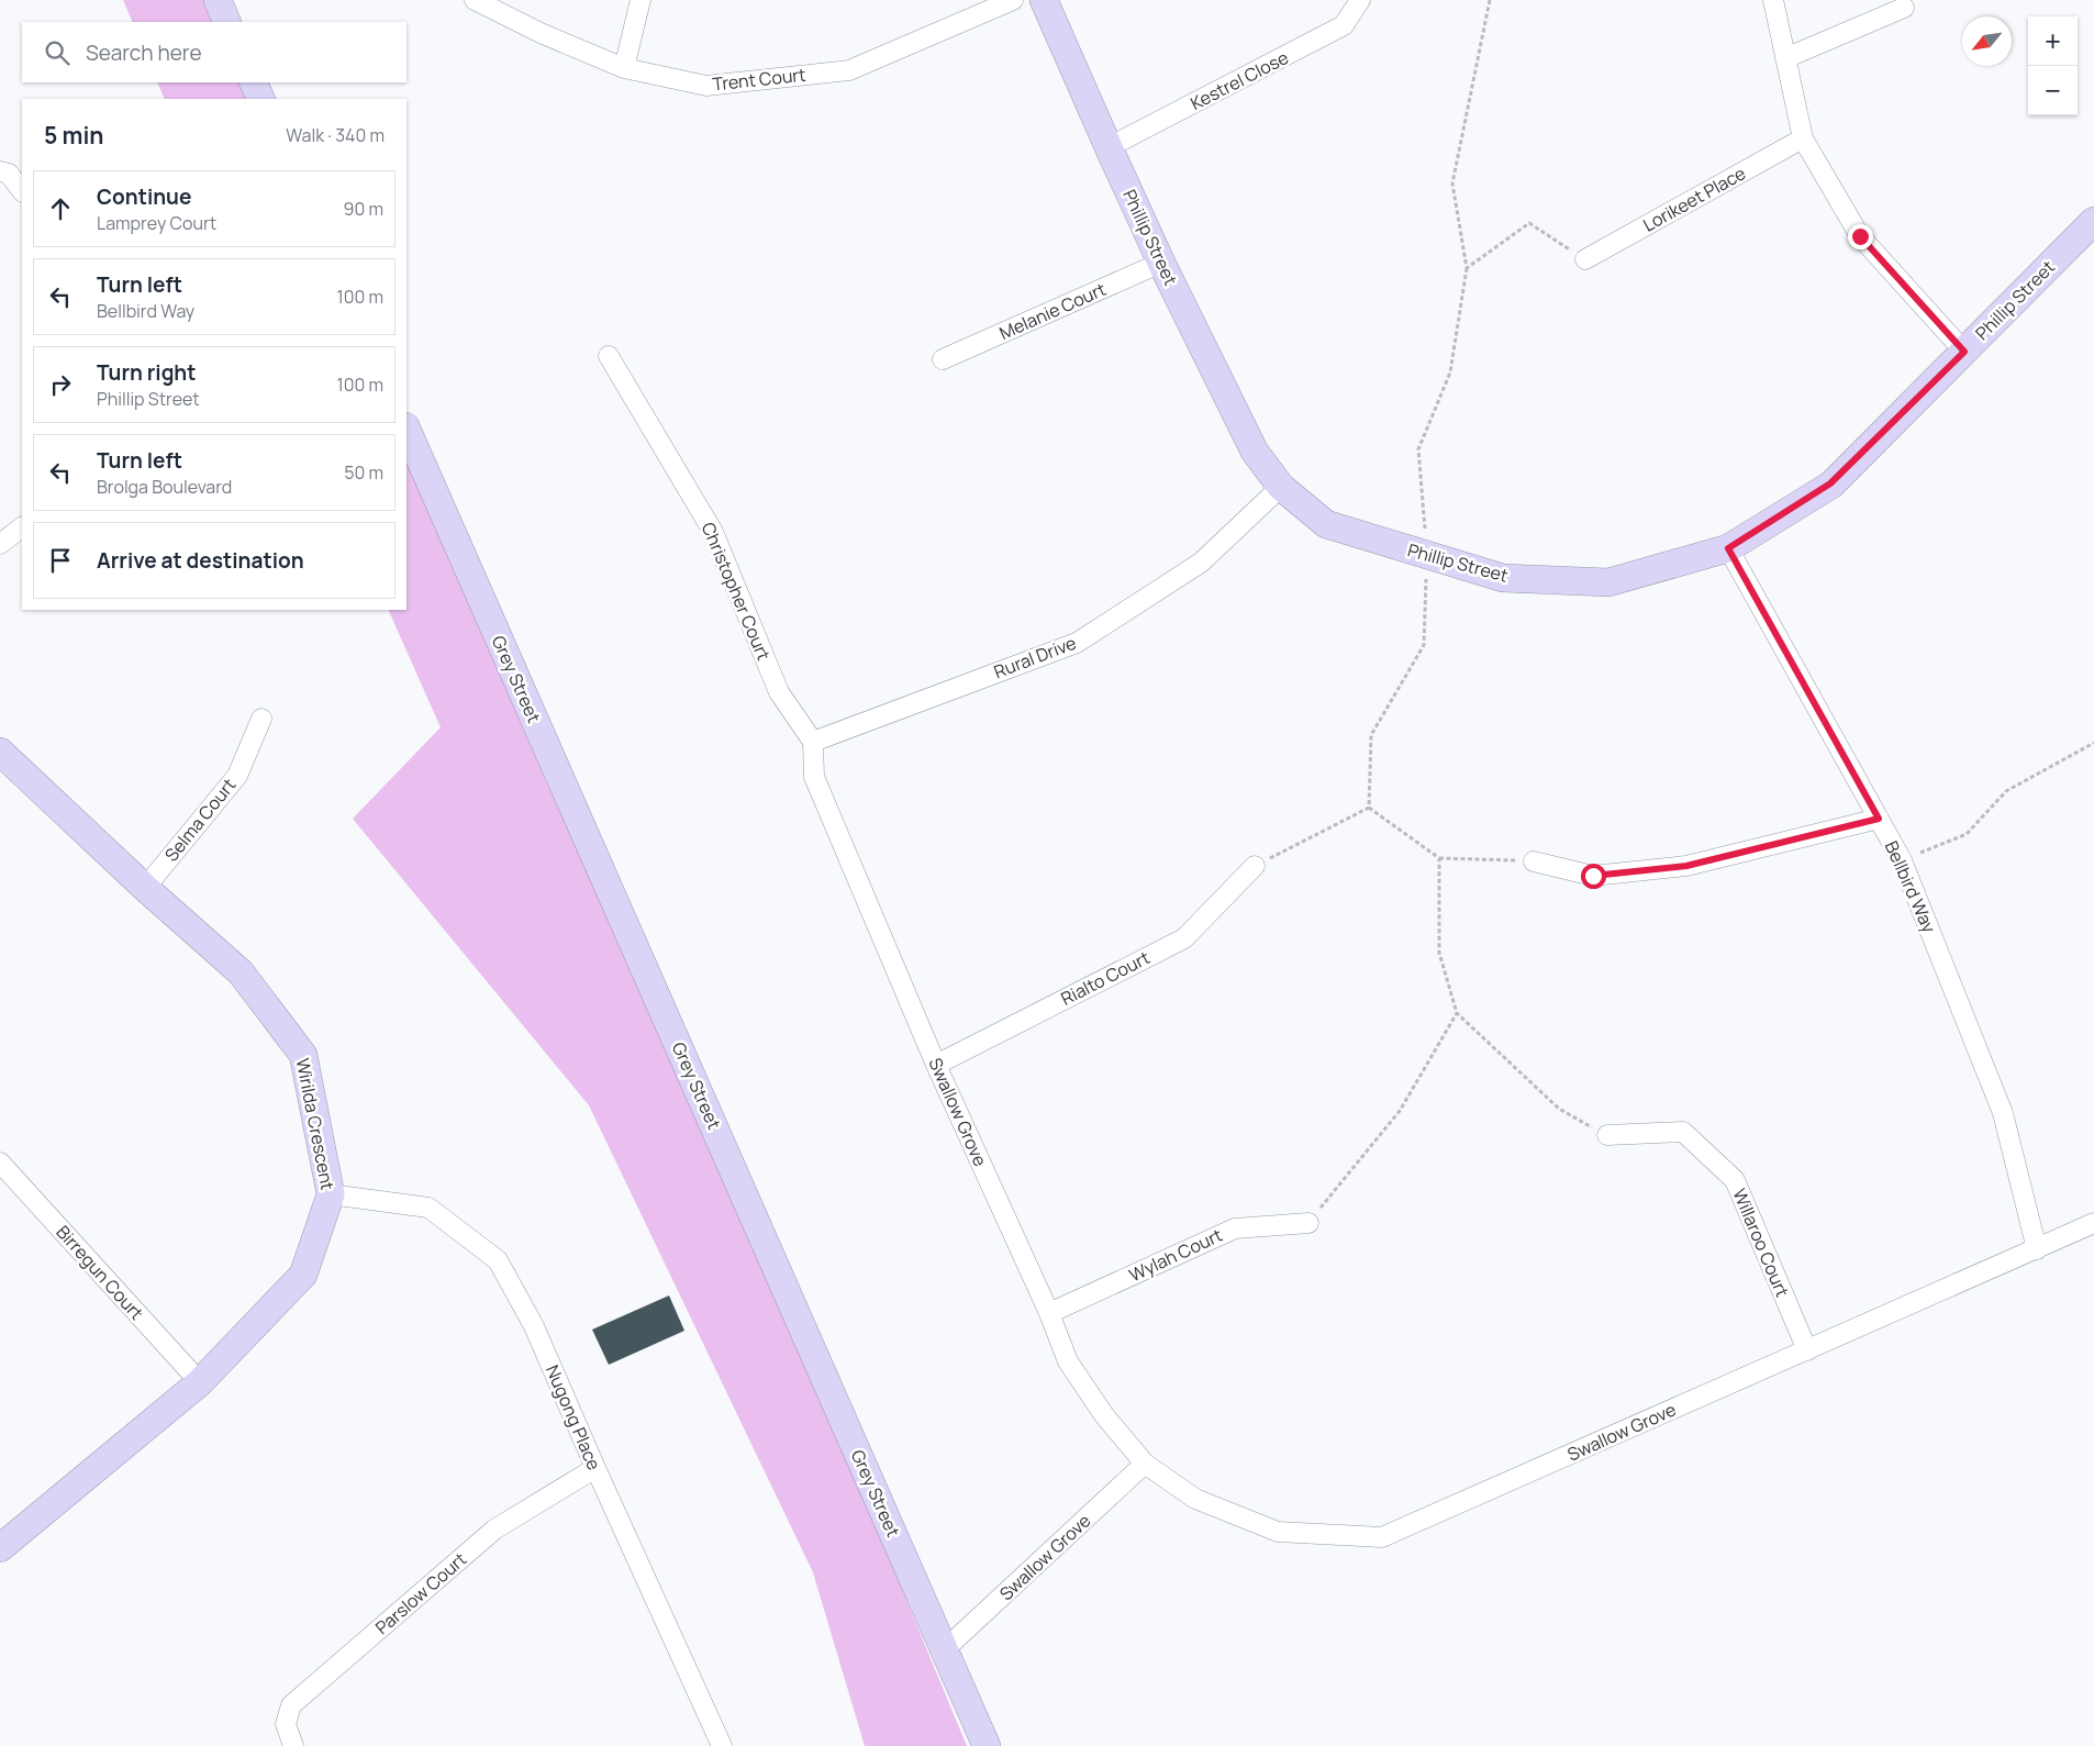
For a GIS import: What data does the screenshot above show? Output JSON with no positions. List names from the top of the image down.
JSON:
{
  "streets": {
    "street": [
      "Trent Court",
      "Kestrel Close",
      "Lorikeet Place",
      "Phillip Street",
      "Melanie Court",
      "Christopher Court",
      "Rural Drive",
      "Grey Street",
      "Selma Court",
      "Bellbird Way",
      "Rialto Court",
      "Swallow Grove",
      "Wirilda Crescent",
      "Willaroo Court",
      "Wylah Court",
      "Birregun Court",
      "Nugong Place",
      "Parslow Court"
    ]
  },
  "crossings": [
    ["Kestrel Close", "Phillip Street"],
    ["Phillip Street", "Melanie Court"],
    ["Phillip Street", "Rural Drive"],
    ["Phillip Street", "Bellbird Way"],
    ["Christopher Court", "Rural Drive"],
    ["Christopher Court", "Swallow Grove"],
    ["Rural Drive", "Swallow Grove"],
    ["Grey Street", "Swallow Grove"],
    ["Selma Court", "Wirilda Crescent"],
    ["Bellbird Way", "Swallow Grove"],
    ["Rialto Court", "Swallow Grove"],
    ["Swallow Grove", "Willaroo Court"],
    ["Swallow Grove", "Wylah Court"],
    ["Wirilda Crescent", "Birregun Court"],
    ["Wirilda Crescent", "Nugong Place"],
    ["Nugong Place", "Parslow Court"]
  ],
  "north": "bottom left",
  "page": {
    "map_buttons": ["+", "−"],
    "search": "Search here",
    "heading": ["5 min", "Walk · 340 m"],
    "list": [
      ["Continue", "Lamprey Court", "90 m"],
      ["Turn left", "Bellbird Way", "100 m"],
      ["Turn right", "Phillip Street", "100 m"],
      ["Turn left", "Brolga Boulevard", "50 m"],
      "Arrive at destination"
    ]
  }
}
